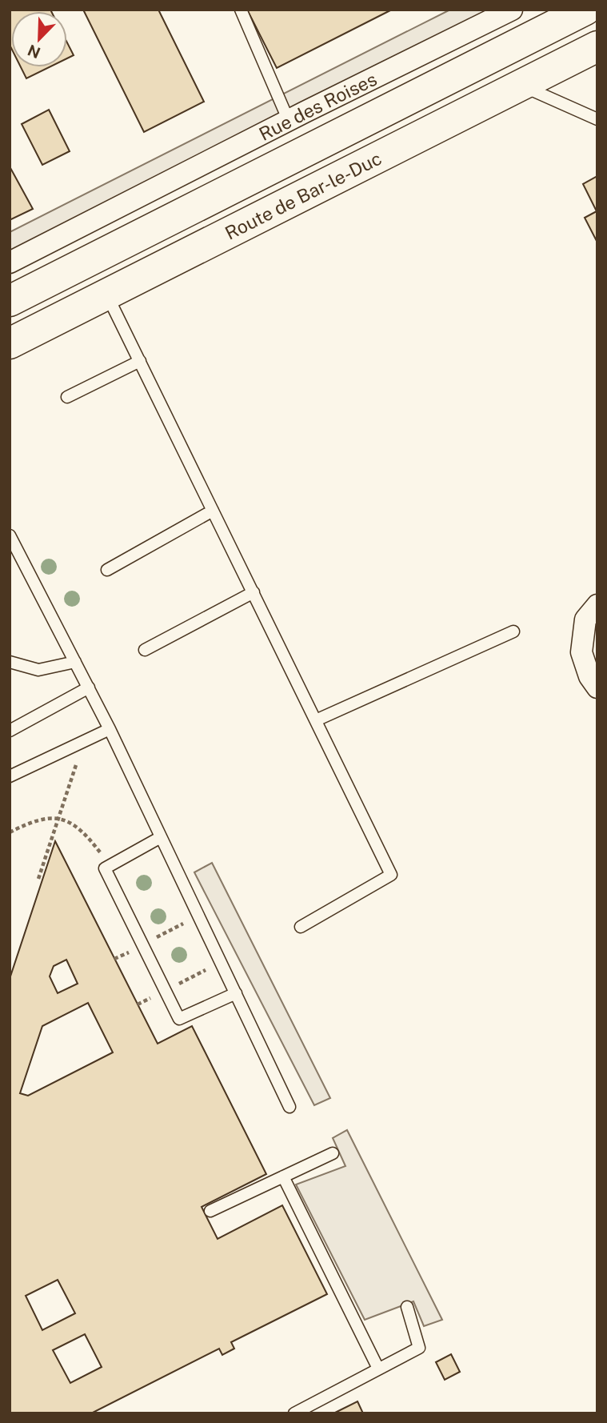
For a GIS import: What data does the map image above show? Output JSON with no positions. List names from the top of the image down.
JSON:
{
  "streets": {
    "main road": ["Route de Bar-le-Duc"],
    "street": ["Rue des Roises"]
  },
  "north": "bottom left"
}
